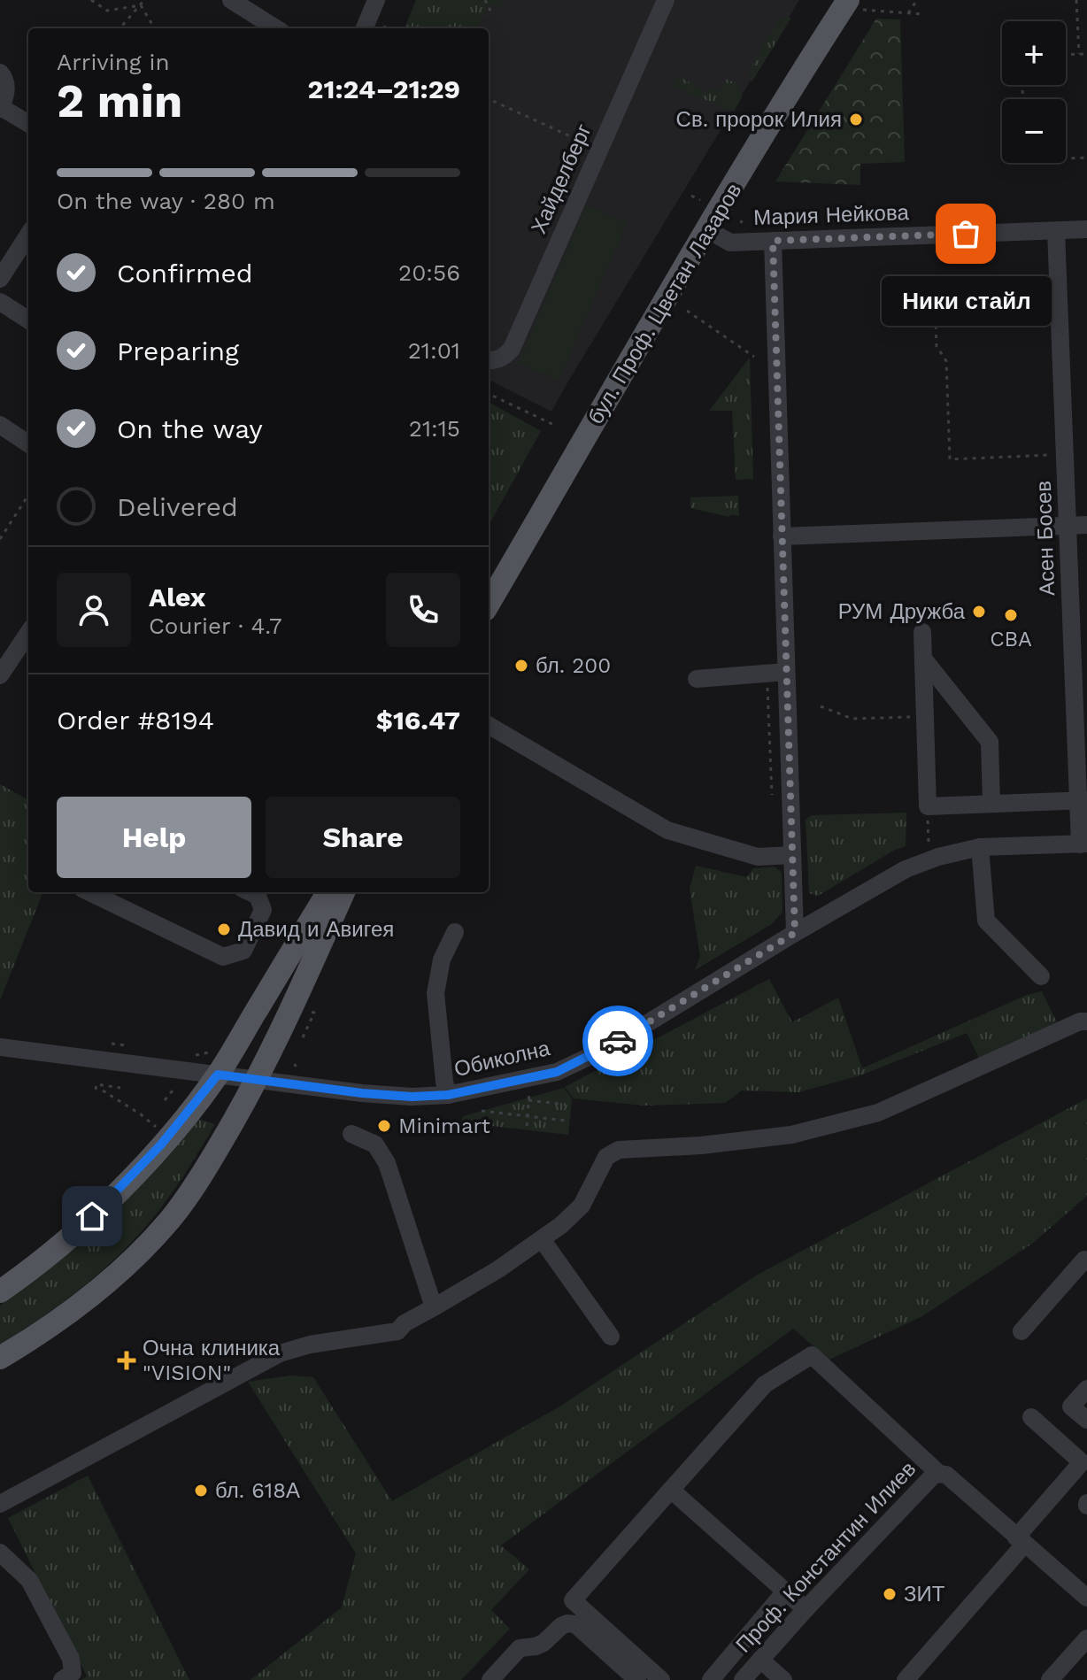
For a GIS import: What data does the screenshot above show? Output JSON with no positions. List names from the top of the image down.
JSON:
{
  "streets": {
    "main road": ["бул. Проф. Цветан Лазаров"],
    "street": [
      "Хайделберг",
      "Мария Нейкова",
      "Асен Босев",
      "Обиколна",
      "Проф. Константин Илиев"
    ]
  },
  "crossings": [
    ["Мария Нейкова", "бул. Проф. Цветан Лазаров"],
    ["Мария Нейкова", "Асен Босев"],
    ["Асен Босев", "Обиколна"]
  ],
  "places": {
    "other": [
      "Св. пророк Илия",
      "Ники стайл",
      "РУМ Дружба",
      "CBA",
      "бл. 200",
      "Давид и Авигея",
      "Minimart",
      "бл. 618А",
      "ЗИТ"
    ],
    "health": ["Очна клиника \"VISION\""]
  },
  "page": {
    "map_buttons": ["+", "−"],
    "heading": ["2 min", "Arriving in", "21:24–21:29"],
    "panel": [
      "Alex",
      "Courier · 4.7",
      "Order #8194",
      "$16.47"
    ],
    "bar": "On the way · 280 m",
    "list": [
      ["Confirmed", "20:56"],
      ["Preparing", "21:01"],
      ["On the way", "21:15"],
      "Delivered"
    ],
    "bubble": "Ники стайл",
    "buttons": ["Help", "Share"]
  }
}
